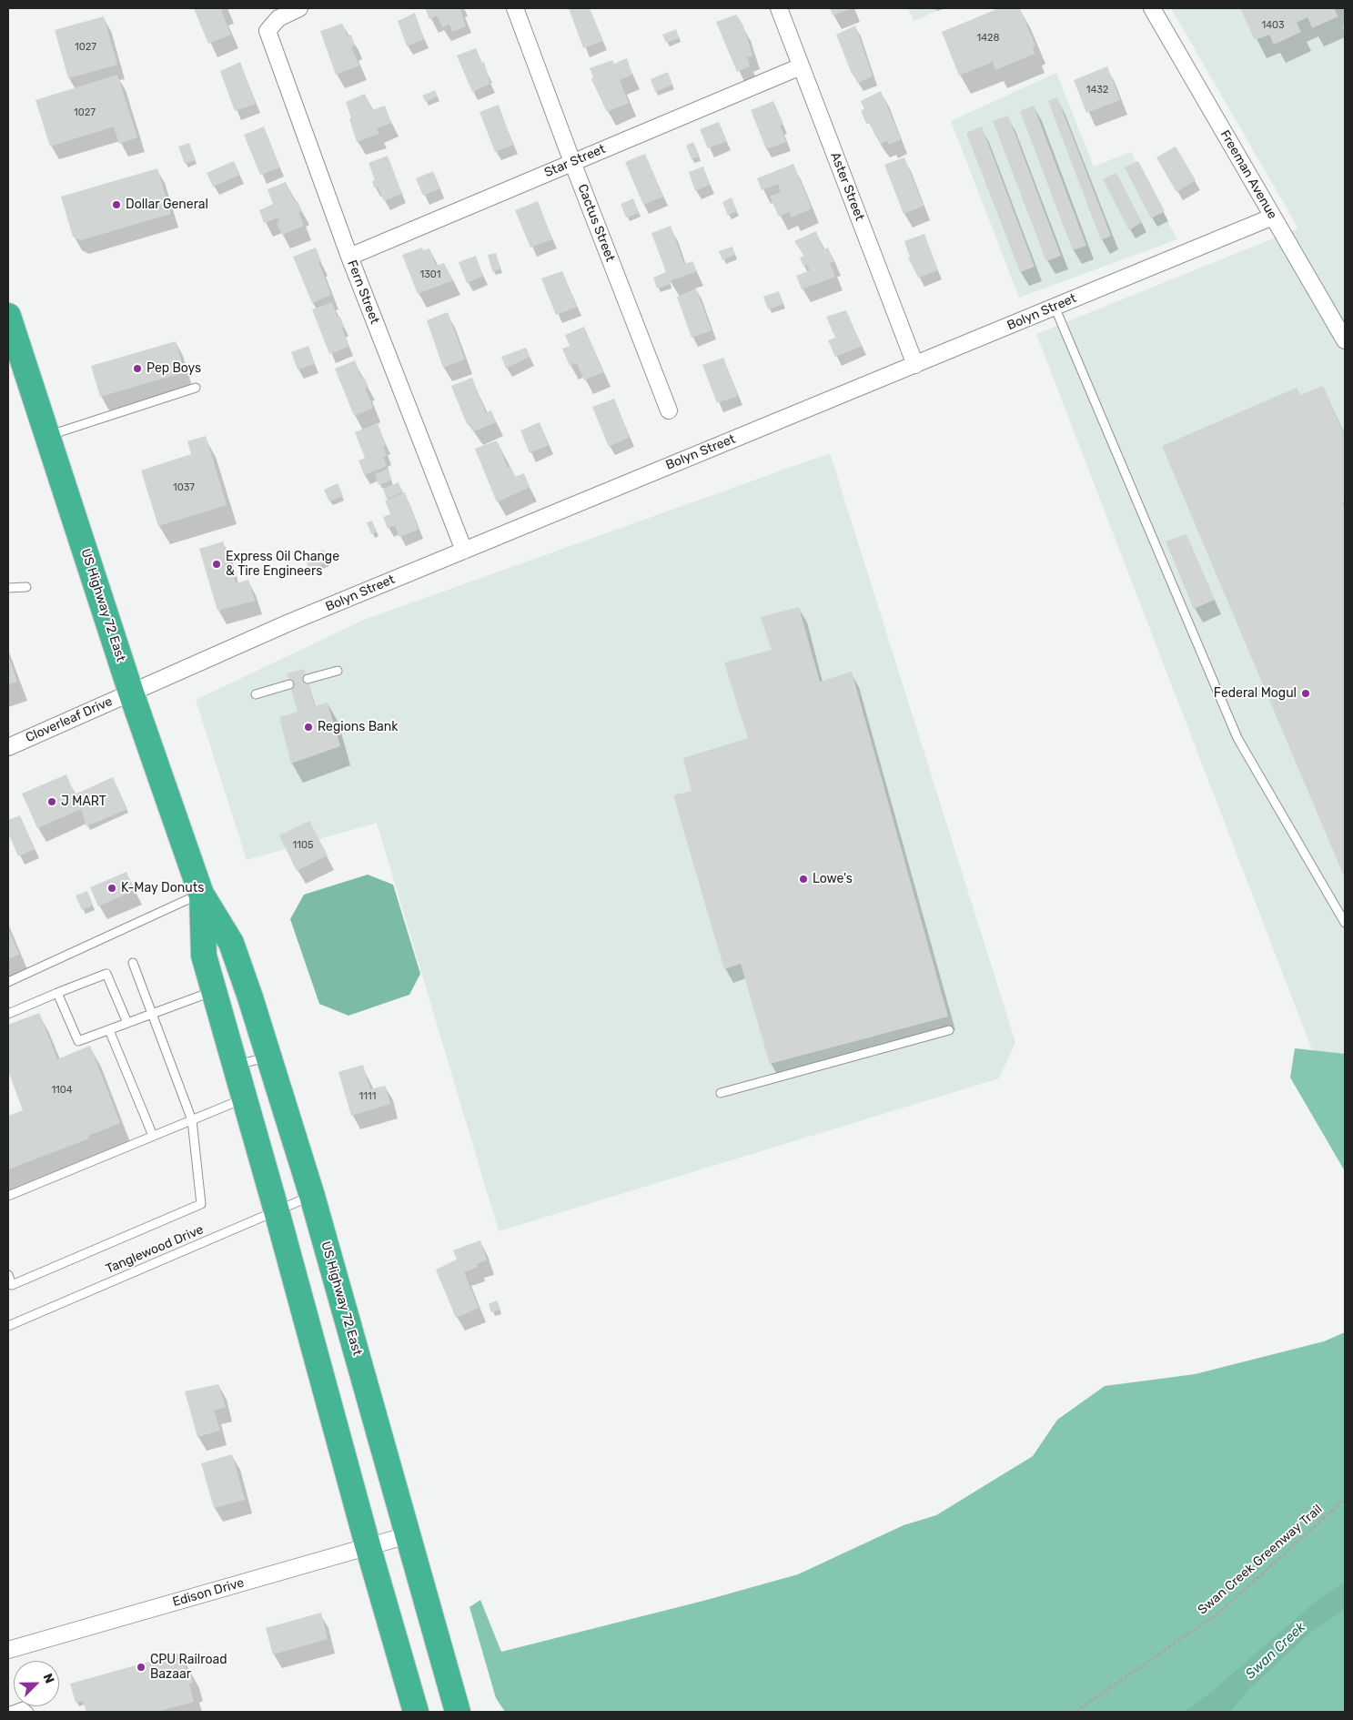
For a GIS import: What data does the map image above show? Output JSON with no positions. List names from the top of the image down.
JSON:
{
  "streets": {
    "highway": ["US Highway 72 East"],
    "street": [
      "Star Street",
      "Freeman Avenue",
      "Aster Street",
      "Cactus Street",
      "Fern Street",
      "Bolyn Street",
      "Cloverleaf Drive",
      "Edison Drive"
    ],
    "lane": ["Tanglewood Drive"],
    "path": ["Swan Creek Greenway Trail"]
  },
  "crossings": [
    ["Star Street", "Aster Street"],
    ["Star Street", "Cactus Street"],
    ["Star Street", "Fern Street"],
    ["Freeman Avenue", "Bolyn Street"],
    ["Aster Street", "Bolyn Street"],
    ["Fern Street", "Bolyn Street"],
    ["Bolyn Street", "US Highway 72 East"],
    ["Bolyn Street", "Cloverleaf Drive"],
    ["US Highway 72 East", "Cloverleaf Drive"],
    ["US Highway 72 East", "Tanglewood Drive"],
    ["US Highway 72 East", "Edison Drive"]
  ],
  "water": ["Swan Creek"],
  "places": [
    "Dollar General",
    "Pep Boys",
    "Express Oil Change & Tire Engineers",
    "Federal Mogul",
    "Regions Bank",
    "J MART",
    "Lowe's",
    "K-May Donuts",
    "CPU Railroad Bazaar"
  ],
  "house_numbers": [
    "1403",
    "1428",
    "1027",
    "1432",
    "1027",
    "1301",
    "1037",
    "1105",
    "1104",
    "1111"
  ],
  "north": "top right"
}
